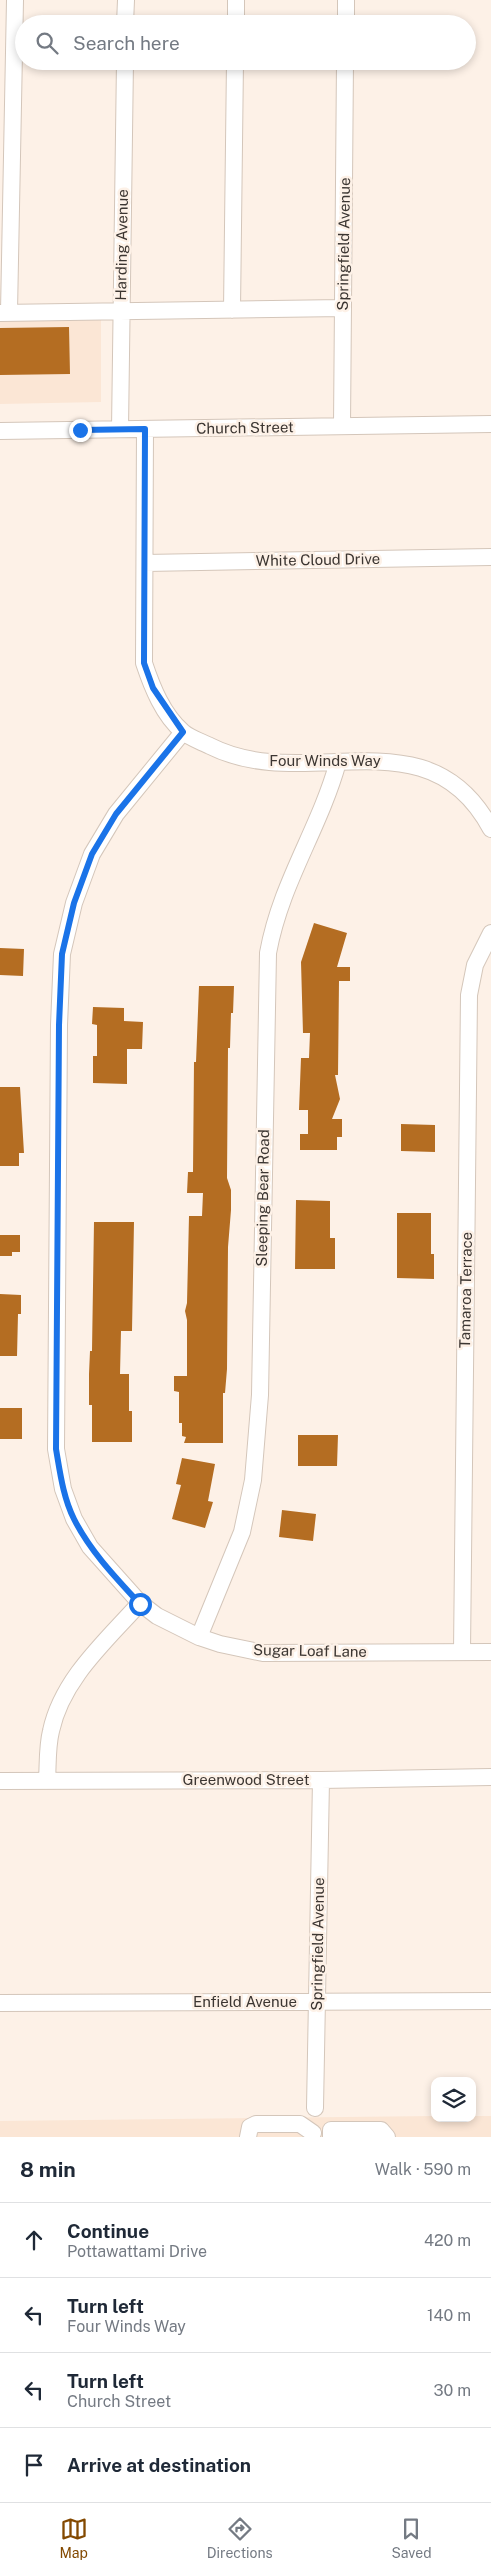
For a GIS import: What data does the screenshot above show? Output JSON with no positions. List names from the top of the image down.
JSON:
{
  "streets": {
    "street": [
      "Springfield Avenue",
      "Harding Avenue",
      "Church Street",
      "White Cloud Drive",
      "Four Winds Way",
      "Sleeping Bear Road",
      "Tamaroa Terrace",
      "Sugar Loaf Lane",
      "Greenwood Street",
      "Enfield Avenue"
    ]
  },
  "crossings": [
    ["Springfield Avenue", "Church Street"],
    ["Springfield Avenue", "Greenwood Street"],
    ["Springfield Avenue", "Enfield Avenue"],
    ["Harding Avenue", "Church Street"],
    ["Church Street", "Four Winds Way"],
    ["White Cloud Drive", "Four Winds Way"],
    ["Four Winds Way", "Sleeping Bear Road"],
    ["Four Winds Way", "Sugar Loaf Lane"],
    ["Sleeping Bear Road", "Sugar Loaf Lane"],
    ["Tamaroa Terrace", "Sugar Loaf Lane"]
  ],
  "page": {
    "search": "Search here",
    "heading": ["8 min", "Walk · 590 m"],
    "list": [
      ["Continue", "Pottawattami Drive", "420 m"],
      ["Turn left", "Four Winds Way", "140 m"],
      ["Turn left", "Church Street", "30 m"],
      "Arrive at destination"
    ],
    "nav": ["Map", "Directions", "Saved"]
  }
}
